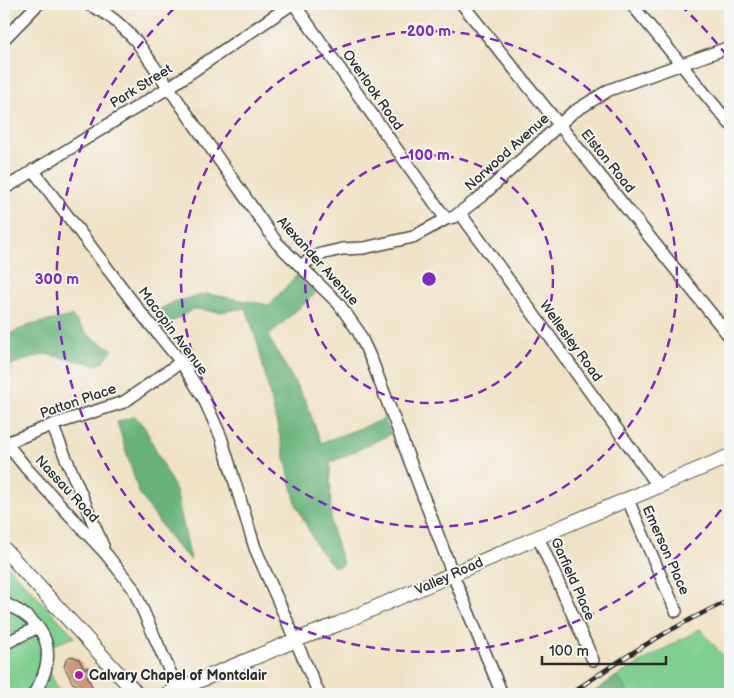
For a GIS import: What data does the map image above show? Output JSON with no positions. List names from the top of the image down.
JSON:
{
  "streets": {
    "main road": ["Valley Road"],
    "street": [
      "Park Street",
      "Overlook Road",
      "Norwood Avenue",
      "Elston Road",
      "Alexander Avenue",
      "Macopin Avenue",
      "Wellesley Road",
      "Patton Place",
      "Nassau Road",
      "Emerson Place",
      "Garfield Place"
    ]
  },
  "crossings": [
    ["Park Street", "Overlook Road"],
    ["Park Street", "Alexander Avenue"],
    ["Park Street", "Macopin Avenue"],
    ["Overlook Road", "Norwood Avenue"],
    ["Norwood Avenue", "Elston Road"],
    ["Norwood Avenue", "Alexander Avenue"],
    ["Norwood Avenue", "Wellesley Road"],
    ["Alexander Avenue", "Valley Road"],
    ["Macopin Avenue", "Patton Place"],
    ["Macopin Avenue", "Valley Road"],
    ["Wellesley Road", "Valley Road"],
    ["Patton Place", "Nassau Road"],
    ["Nassau Road", "Valley Road"],
    ["Emerson Place", "Valley Road"],
    ["Valley Road", "Garfield Place"]
  ],
  "places": ["Calvary Chapel of Montclair"],
  "scale_bar": "100 m",
  "rings": ["200 m", "100 m", "300 m"]
}
